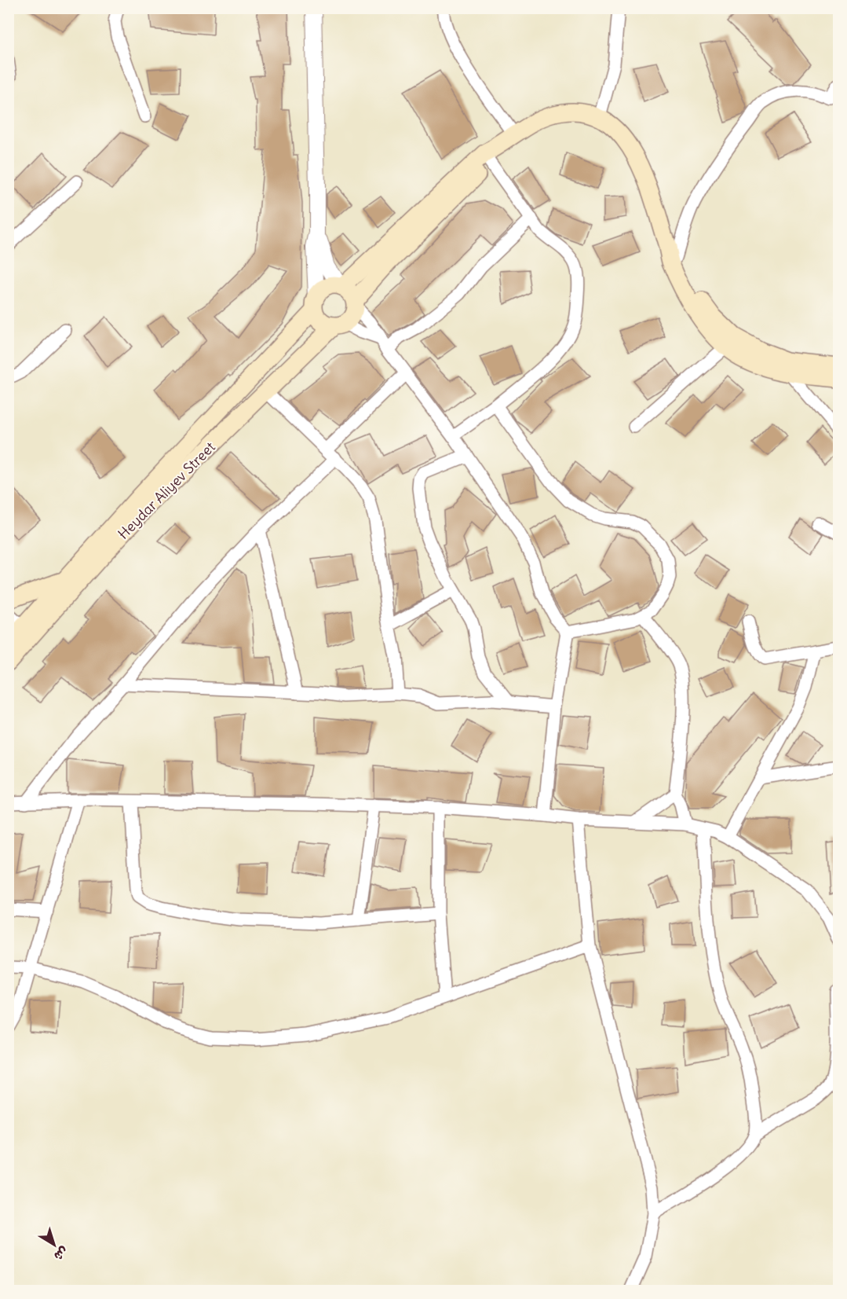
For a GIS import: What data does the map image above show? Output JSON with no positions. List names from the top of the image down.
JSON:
{
  "streets": {
    "main road": ["Heydar Aliyev Street"]
  },
  "north": "bottom right"
}
